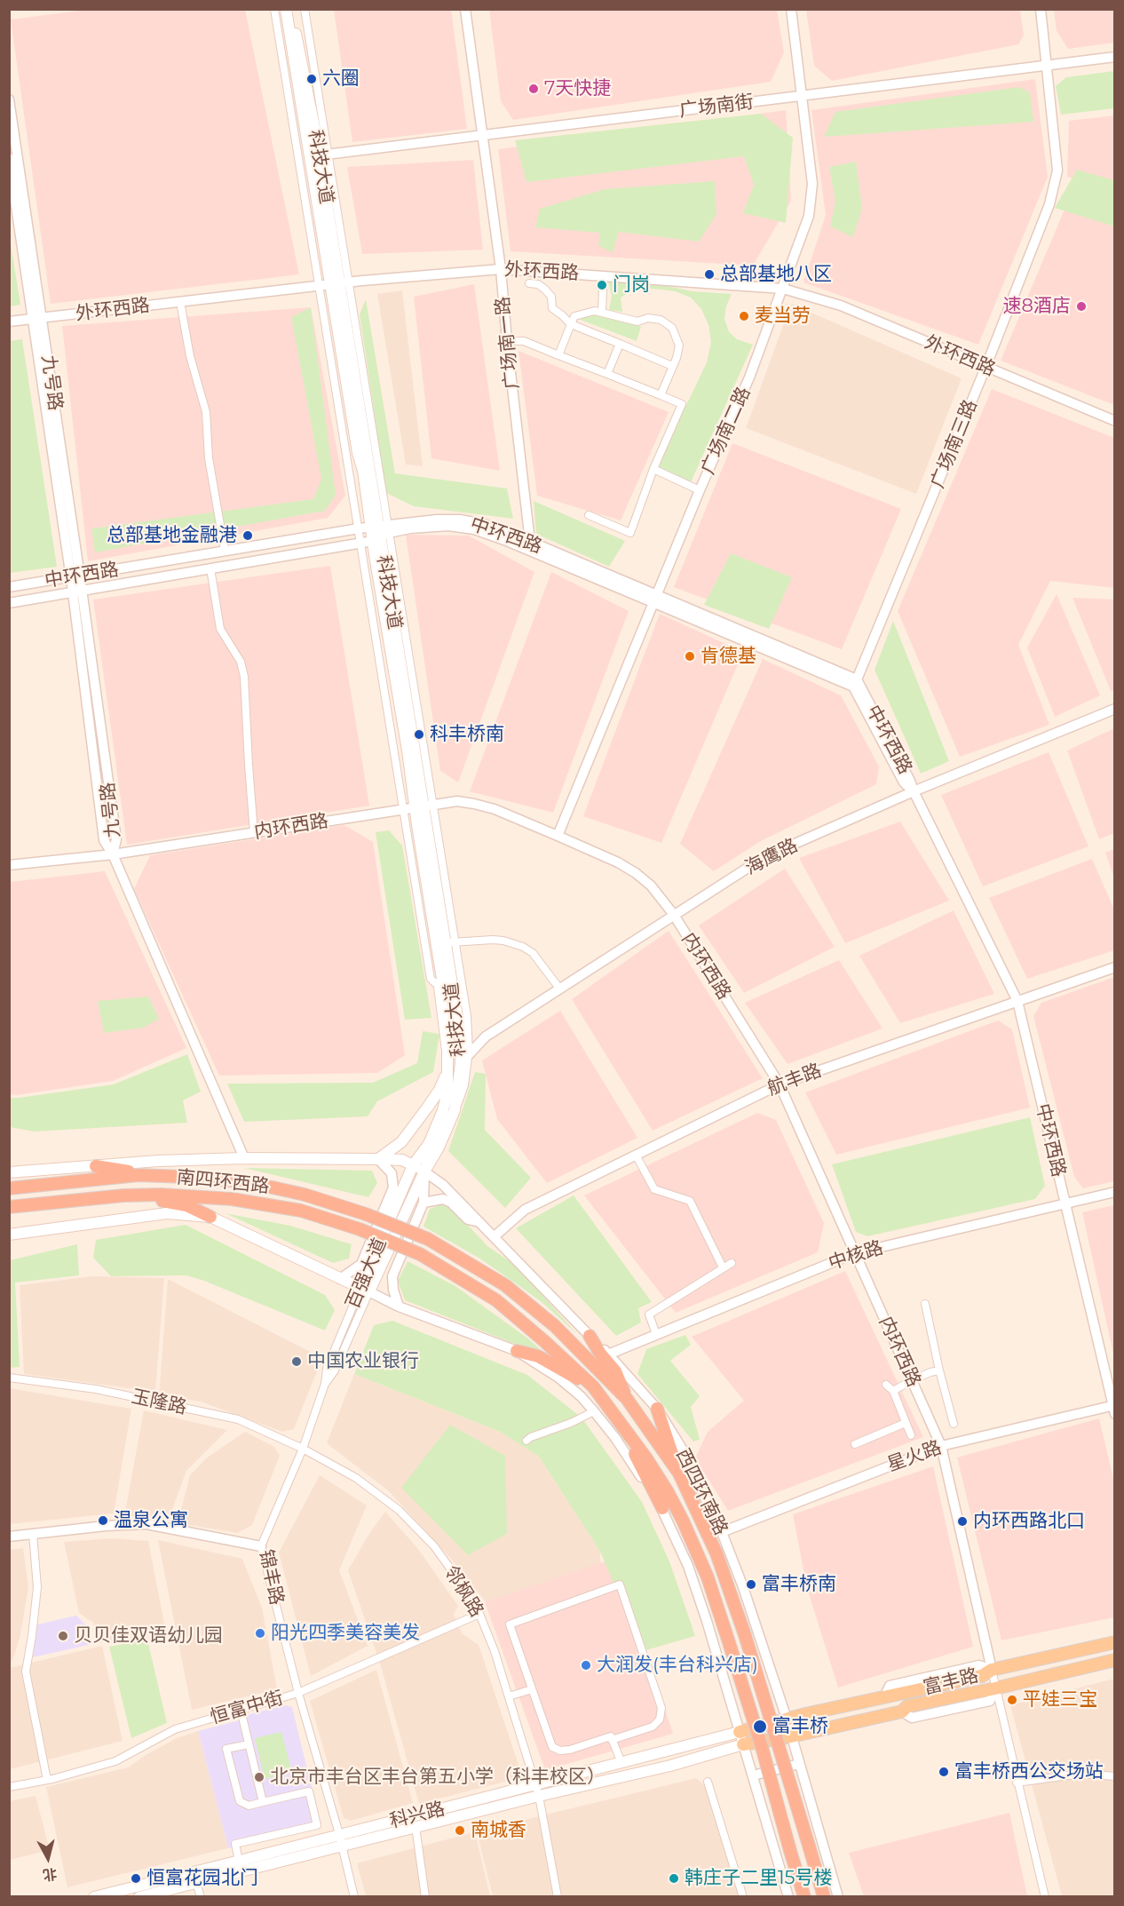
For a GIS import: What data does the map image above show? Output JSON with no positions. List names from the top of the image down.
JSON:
{
  "streets": {
    "highway": ["南四环西路", "西四环南路"],
    "main road": [
      "科技大道",
      "百强大道",
      "富丰路",
      "科兴路"
    ],
    "street": [
      "广场南街",
      "外环西路",
      "广场南一路",
      "九号路",
      "广场南二路",
      "广场南三路",
      "中环西路",
      "内环西路",
      "海鹰路",
      "航丰路",
      "中核路",
      "玉隆路",
      "星火路",
      "锦丰路",
      "邻枫路",
      "恒富中街"
    ]
  },
  "crossings": [
    ["广场南街", "科技大道"],
    ["广场南街", "广场南一路"],
    ["广场南街", "广场南二路"],
    ["广场南街", "广场南三路"],
    ["科技大道", "外环西路"],
    ["科技大道", "中环西路"],
    ["科技大道", "内环西路"],
    ["科技大道", "海鹰路"],
    ["科技大道", "南四环西路"],
    ["科技大道", "百强大道"],
    ["科技大道", "西四环南路"],
    ["外环西路", "广场南一路"],
    ["外环西路", "九号路"],
    ["外环西路", "广场南二路"],
    ["外环西路", "广场南三路"],
    ["广场南一路", "中环西路"],
    ["九号路", "中环西路"],
    ["九号路", "内环西路"],
    ["九号路", "南四环西路"],
    ["广场南二路", "中环西路"],
    ["广场南二路", "内环西路"],
    ["广场南三路", "中环西路"],
    ["中环西路", "海鹰路"],
    ["中环西路", "航丰路"],
    ["中环西路", "中核路"],
    ["中环西路", "星火路"],
    ["内环西路", "海鹰路"],
    ["内环西路", "航丰路"],
    ["内环西路", "中核路"],
    ["内环西路", "星火路"],
    ["内环西路", "富丰路"],
    ["航丰路", "西四环南路"],
    ["南四环西路", "百强大道"],
    ["南四环西路", "西四环南路"],
    ["中核路", "西四环南路"],
    ["百强大道", "玉隆路"],
    ["百强大道", "西四环南路"],
    ["百强大道", "锦丰路"],
    ["百强大道", "邻枫路"],
    ["玉隆路", "锦丰路"],
    ["玉隆路", "邻枫路"],
    ["星火路", "西四环南路"],
    ["西四环南路", "富丰路"],
    ["锦丰路", "邻枫路"],
    ["锦丰路", "恒富中街"],
    ["锦丰路", "科兴路"],
    ["邻枫路", "恒富中街"],
    ["邻枫路", "科兴路"],
    ["富丰路", "科兴路"]
  ],
  "places": [
    "六圈",
    "7天快捷",
    "总部基地八区",
    "门岗",
    "速8酒店",
    "麦当劳",
    "总部基地金融港",
    "肯德基",
    "科丰桥南",
    "中国农业银行",
    "温泉公寓",
    "内环西路北口",
    "富丰桥南",
    "阳光四季美容美发",
    "贝贝佳双语幼儿园",
    "大润发(丰台科兴店)",
    "平娃三宝",
    "富丰桥",
    "富丰桥西公交场站",
    "北京市丰台区丰台第五小学（科丰校区）",
    "南城香",
    "恒富花园北门",
    "韩庄子二里15号楼"
  ],
  "north": "bottom"
}
